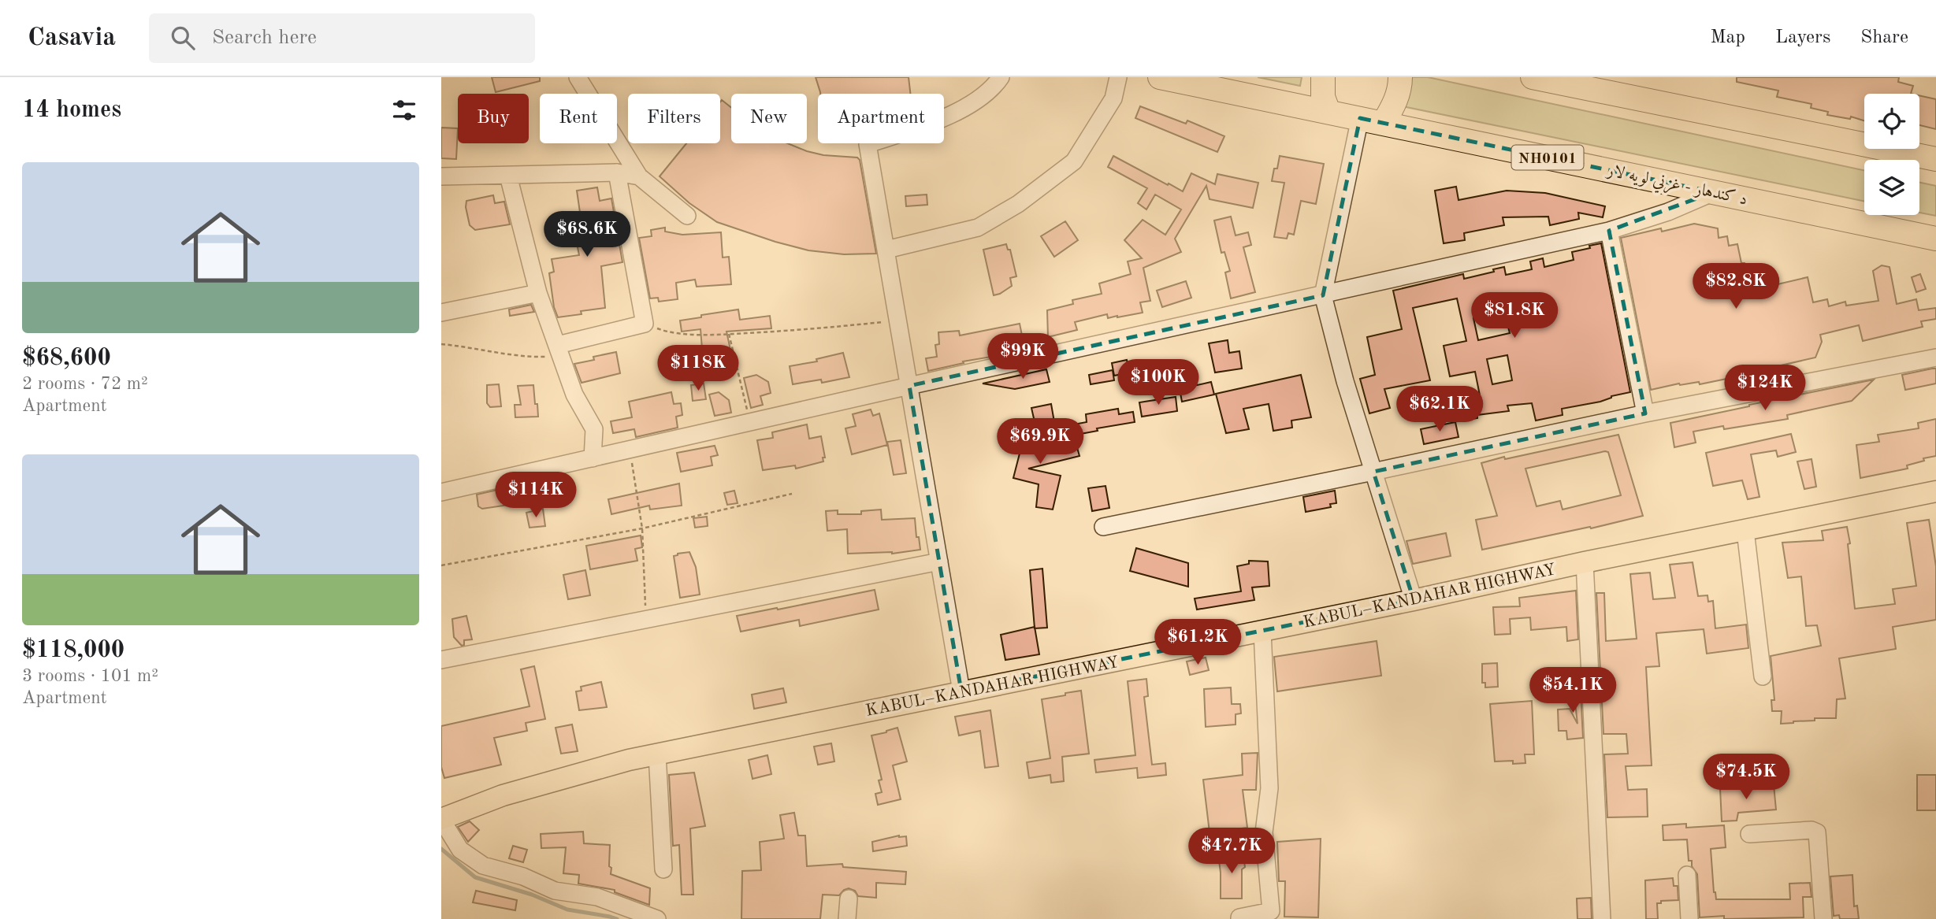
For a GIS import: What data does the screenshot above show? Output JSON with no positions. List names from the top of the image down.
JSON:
{
  "streets": {
    "highway": ["NH0101", "د کندهار - غزني لويه لار"],
    "main road": ["KABUL–KANDAHAR HIGHWAY"]
  },
  "page": {
    "header": "Casavia",
    "search": "Search here",
    "nav": ["Map", "Layers", "Share"],
    "heading": "14 homes",
    "chip": [
      "Buy",
      "Rent",
      "Filters",
      "New",
      "Apartment"
    ],
    "list": [
      {
        "name": "$68,600",
        "note": "2 rooms · 72 m² · Apartment"
      },
      {
        "name": "$118,000",
        "note": "3 rooms · 101 m² · Apartment"
      }
    ],
    "price": [
      "$68.6K",
      "$82.8K",
      "$81.8K",
      "$99K",
      "$118K",
      "$100K",
      "$124K",
      "$62.1K",
      "$69.9K",
      "$114K",
      "$61.2K",
      "$54.1K",
      "$74.5K",
      "$47.7K"
    ]
  }
}
